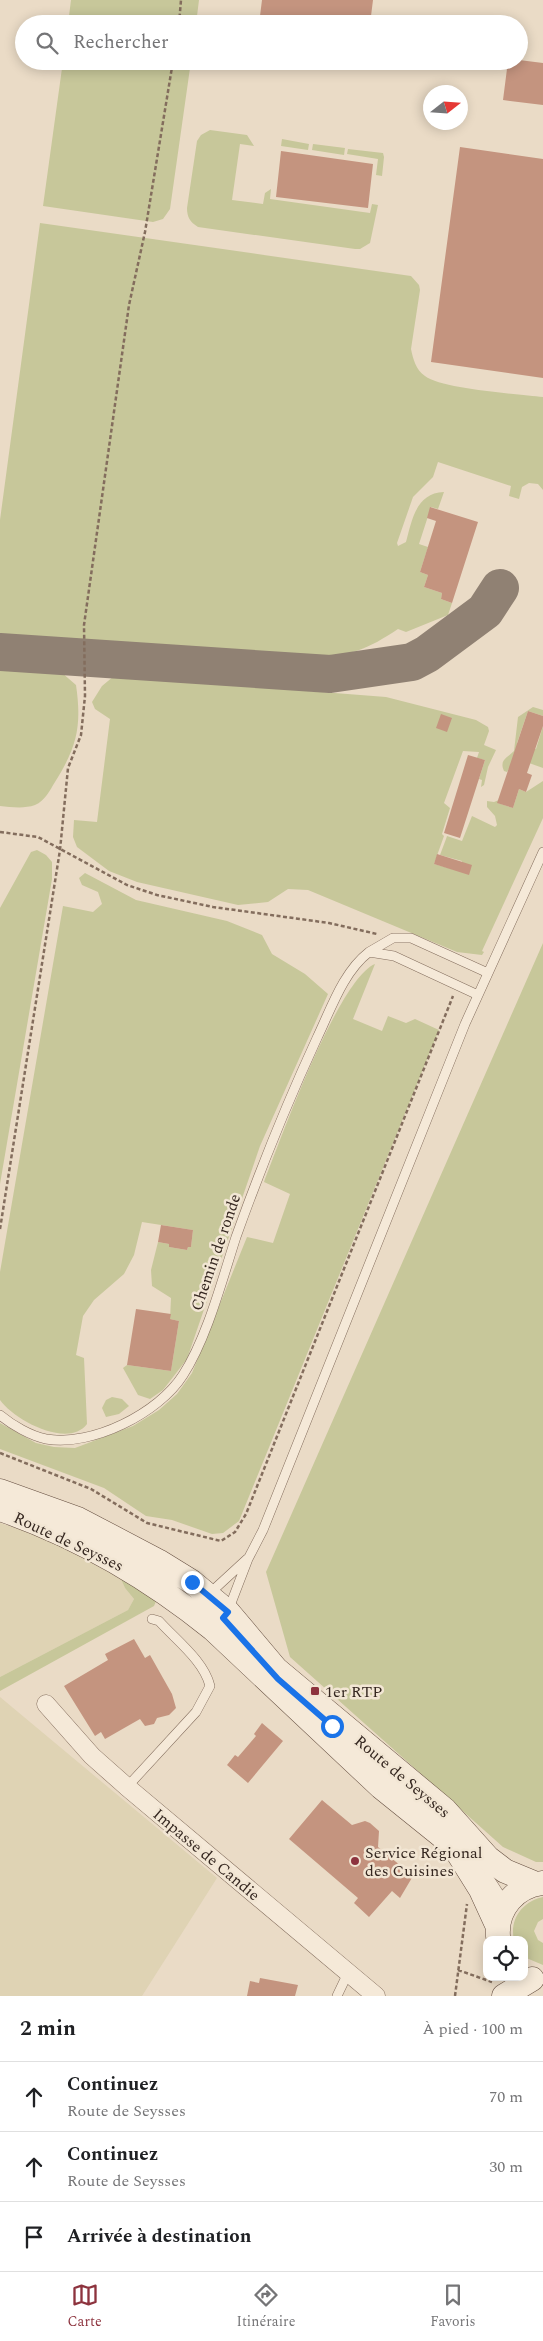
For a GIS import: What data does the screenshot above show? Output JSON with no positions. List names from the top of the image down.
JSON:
{
  "streets": {
    "main road": ["Route de Seysses"],
    "street": ["Impasse de Candie"],
    "lane": ["Chemin de ronde"]
  },
  "places": {
    "transit": ["1er RTP"],
    "other": ["Service Régional des Cuisines"]
  },
  "north": "right",
  "page": {
    "search": "Rechercher",
    "heading": ["2 min", "À pied · 100 m"],
    "list": [
      ["Continuez", "Route de Seysses", "70 m"],
      ["Continuez", "Route de Seysses", "30 m"],
      "Arrivée à destination"
    ],
    "nav": ["Carte", "Itinéraire", "Favoris"]
  }
}
